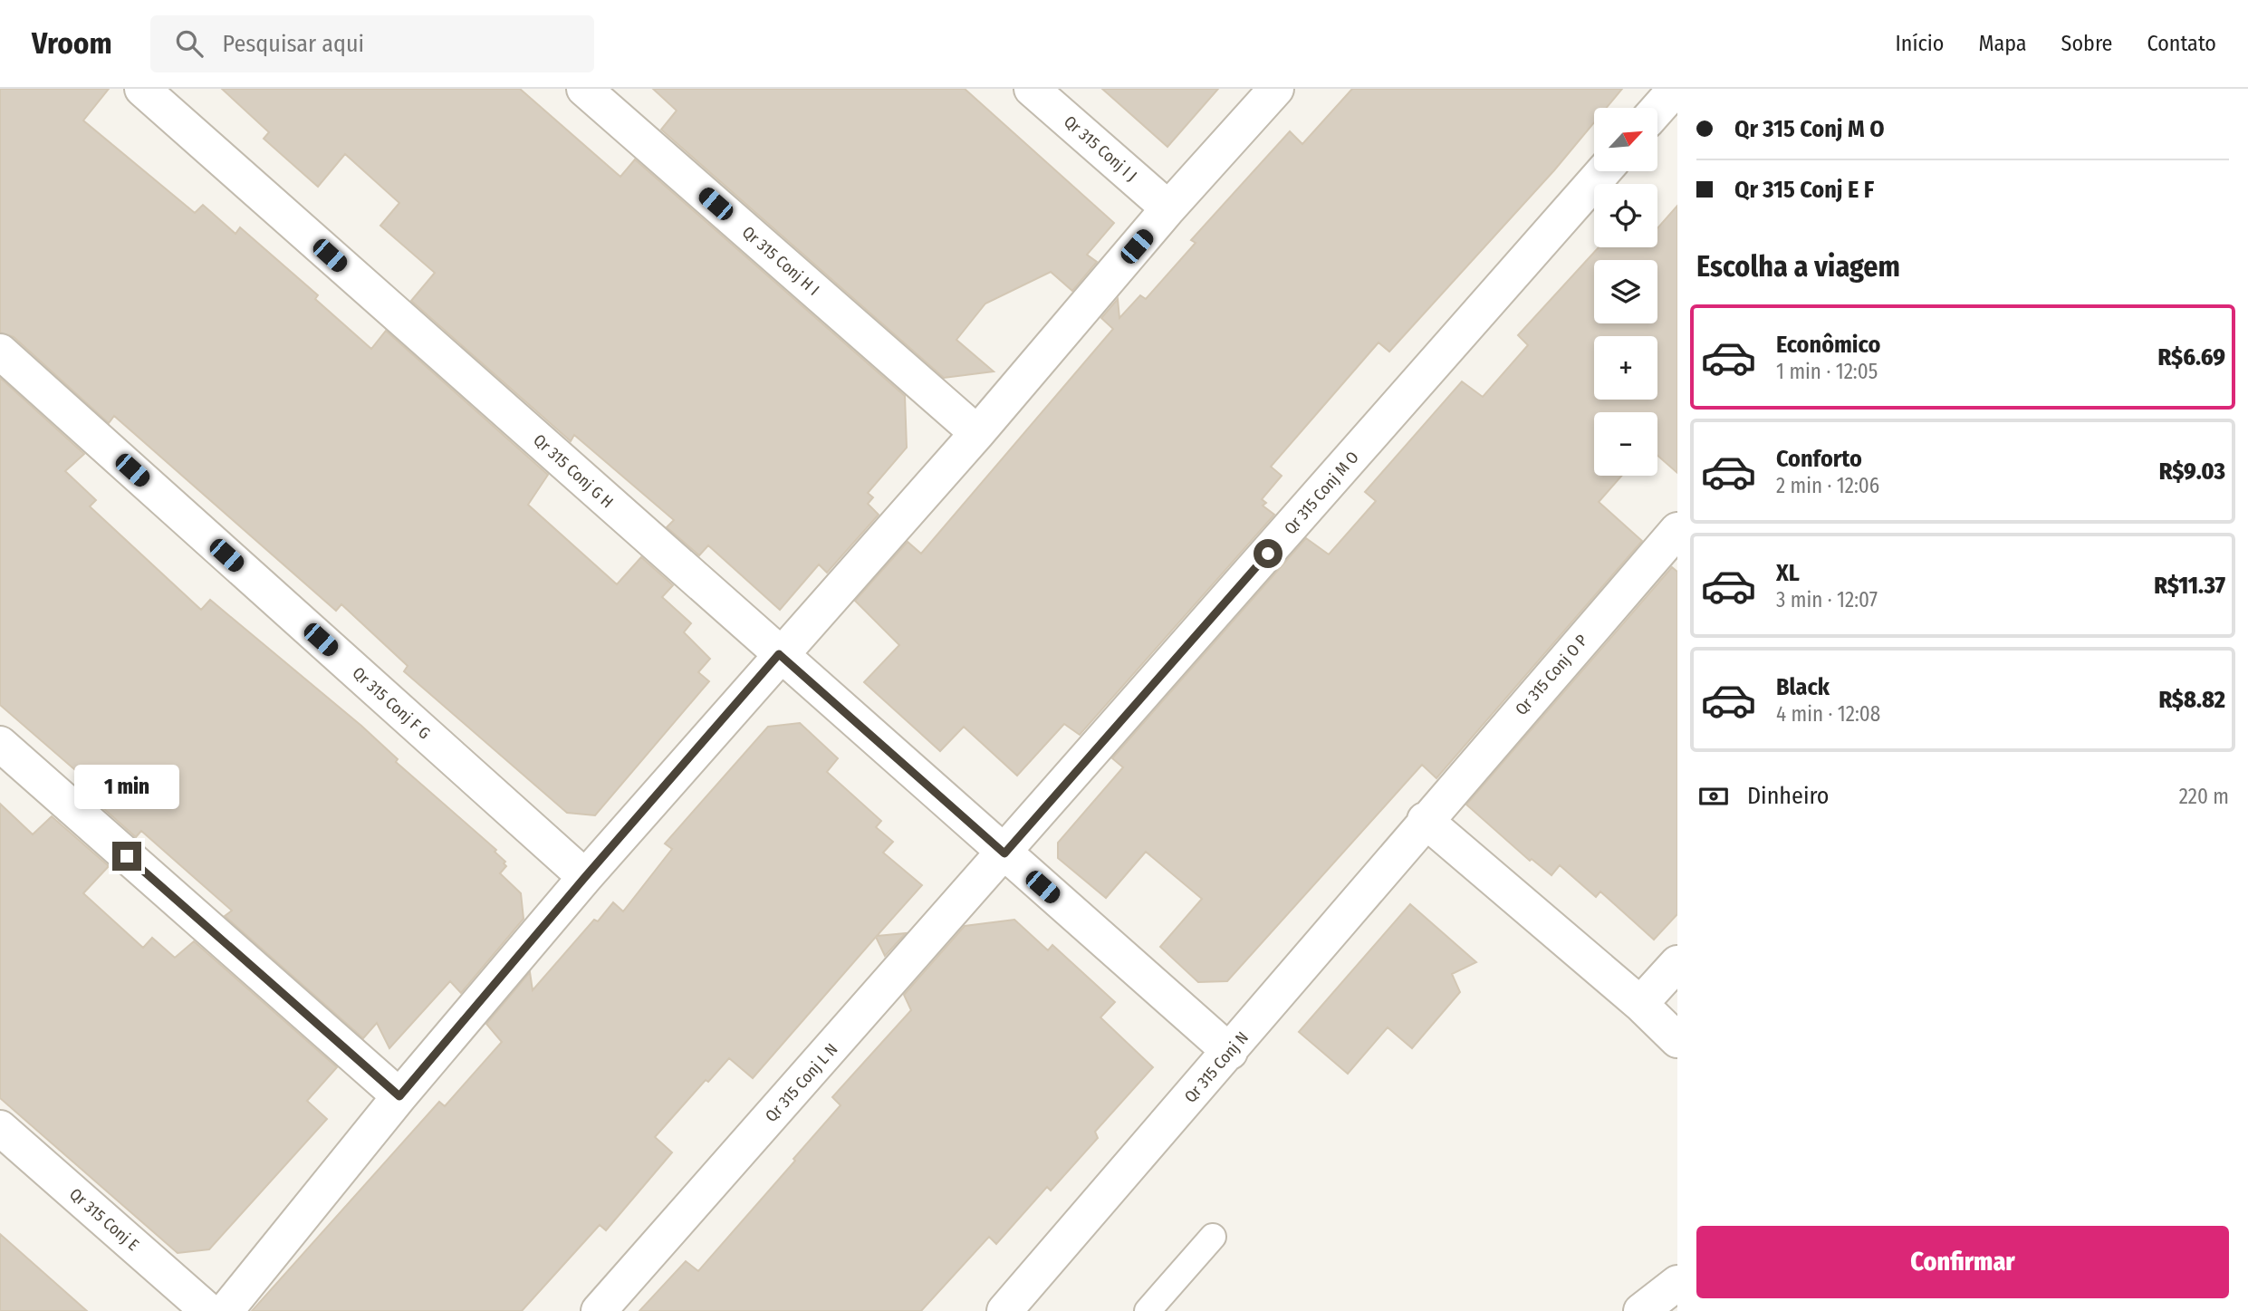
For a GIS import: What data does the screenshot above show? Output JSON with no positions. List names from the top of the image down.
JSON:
{
  "streets": {
    "street": [
      "Qr 315 Conj I J",
      "Qr 315 Conj H I",
      "Qr 315 Conj G H",
      "Qr 315 Conj M O",
      "Qr 315 Conj O P",
      "Qr 315 Conj F G",
      "Qr 315 Conj N",
      "Qr 315 Conj L N",
      "Qr 315 Conj E"
    ]
  },
  "crossings": [
    ["Qr 315 Conj G H", "Qr 315 Conj M O"],
    ["Qr 315 Conj G H", "Qr 315 Conj N"],
    ["Qr 315 Conj G H", "Qr 315 Conj L N"],
    ["Qr 315 Conj M O", "Qr 315 Conj L N"],
    ["Qr 315 Conj O P", "Qr 315 Conj N"]
  ],
  "north": "top right",
  "page": {
    "header": "Vroom",
    "search": "Pesquisar aqui",
    "nav": [
      "Início",
      "Mapa",
      "Sobre",
      "Contato"
    ],
    "banner": ["Qr 315 Conj M O", "Qr 315 Conj E F"],
    "map_buttons": ["+", "−"],
    "heading": "Escolha a viagem",
    "list": [
      {
        "name": "Econômico",
        "note": "1 min · 12:05",
        "value": "R$6.69"
      },
      {
        "name": "Conforto",
        "note": "2 min · 12:06",
        "value": "R$9.03"
      },
      {
        "name": "XL",
        "note": "3 min · 12:07",
        "value": "R$11.37"
      },
      {
        "name": "Black",
        "note": "4 min · 12:08",
        "value": "R$8.82"
      }
    ],
    "pay": ["Dinheiro", "220 m"],
    "bubble": "1 min",
    "buttons": "Confirmar"
  }
}
